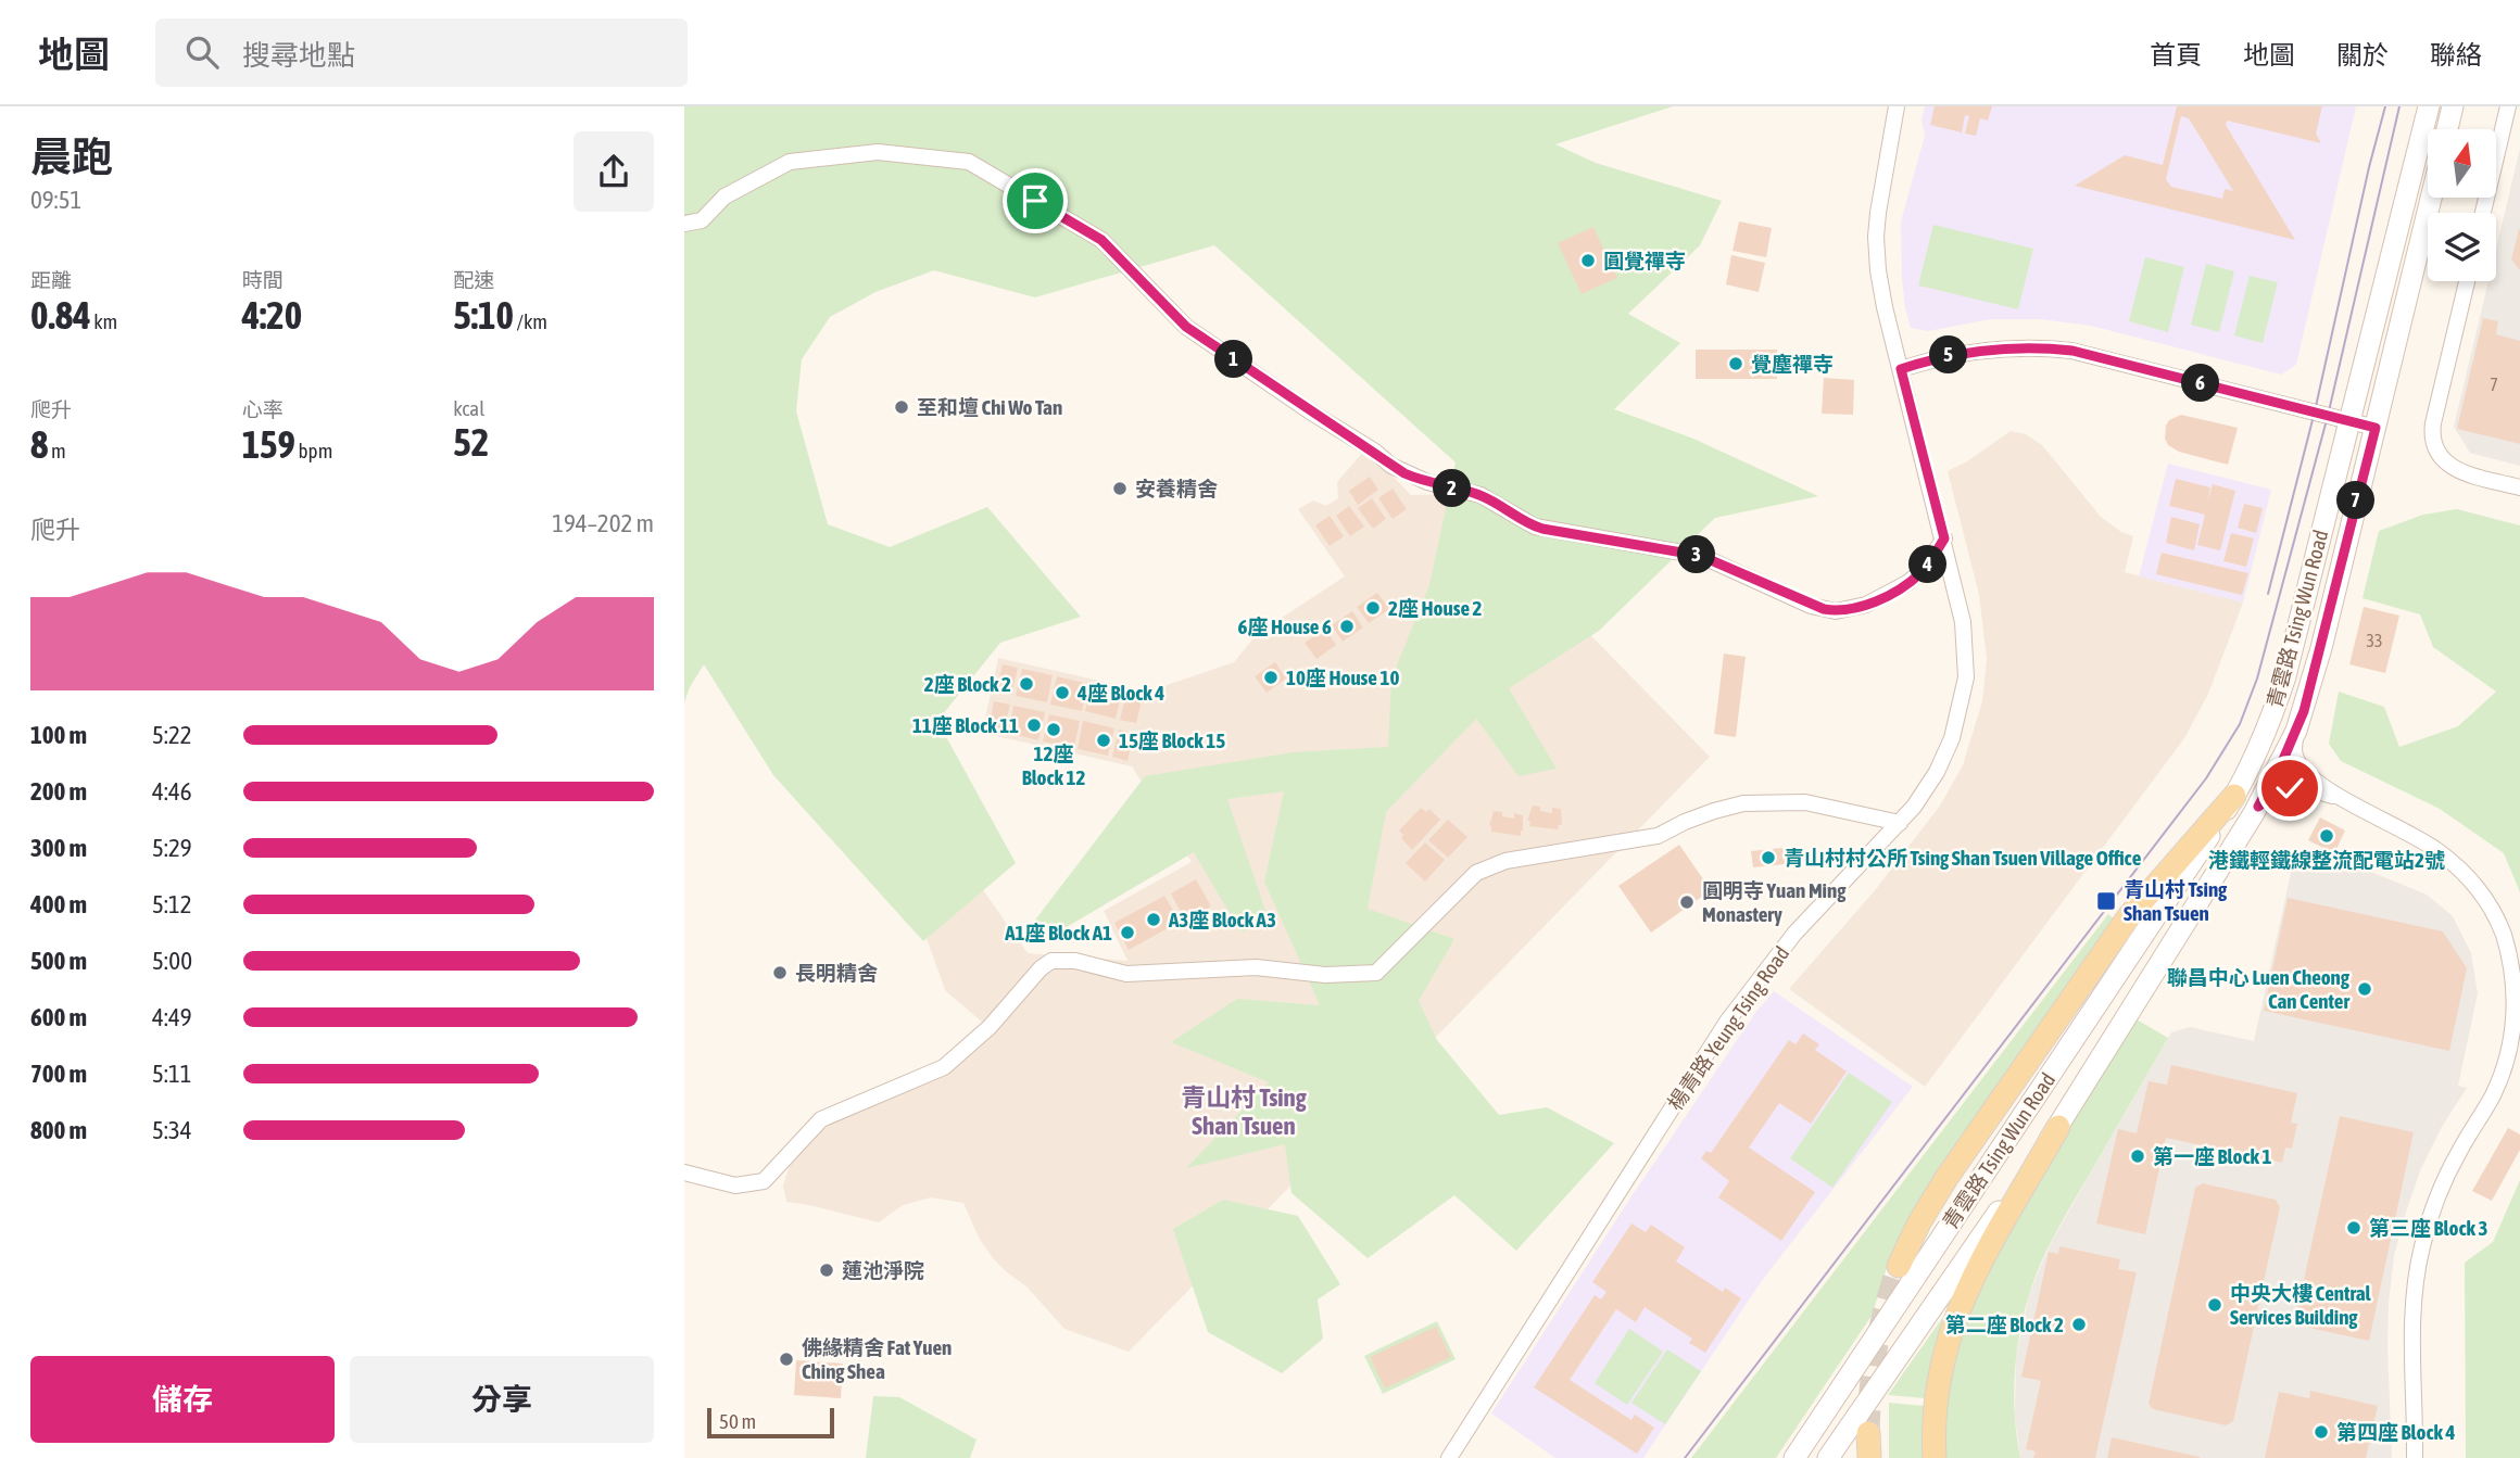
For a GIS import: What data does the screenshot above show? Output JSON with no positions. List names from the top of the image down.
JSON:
{
  "streets": {
    "main road": ["青雲路 Tsing Wun Road"],
    "street": ["楊青路 Yeung Tsing Road"]
  },
  "districts": ["青山村 Tsing Shan Tsuen"],
  "places": {
    "other": [
      "圓覺禪寺",
      "覺塵禪寺",
      "至和壇 Chi Wo Tan",
      "安養精舍",
      "2座 House 2",
      "6座 House 6",
      "10座 House 10",
      "2座 Block 2",
      "4座 Block 4",
      "11座 Block 11",
      "12座 Block 12",
      "15座 Block 15",
      "港鐵輕鐵線整流配電站2號",
      "青山村村公所 Tsing Shan Tsuen Village Office",
      "圓明寺 Yuan Ming Monastery",
      "A3座 Block A3",
      "A1座 Block A1",
      "長明精舍",
      "聯昌中心 Luen Cheong Can Center",
      "第一座 Block 1",
      "第三座 Block 3",
      "蓮池淨院",
      "中央大樓 Central Services Building",
      "第二座 Block 2",
      "佛緣精舍 Fat Yuen Ching Shea",
      "第四座 Block 4"
    ],
    "transit": ["青山村 Tsing Shan Tsuen"]
  },
  "house_numbers": ["7", "33"],
  "scale_bar": "50 m",
  "north": "top",
  "page": {
    "header": "地圖",
    "search": "搜尋地點",
    "nav": [
      "首頁",
      "地圖",
      "關於",
      "聯絡"
    ],
    "heading": ["晨跑", "09:51"],
    "stats": [
      ["距離", "0.84 km"],
      ["時間", "4:20"],
      ["配速", "5:10 /km"],
      ["爬升", "8 m"],
      ["心率", "159 bpm"],
      ["kcal", "52"]
    ],
    "pins": [
      "5",
      "1",
      "6",
      "2",
      "7",
      "3",
      "4"
    ],
    "chart": ["爬升", "194–202 m"],
    "list": [
      {
        "name": "100 m",
        "note": "5:22"
      },
      {
        "name": "200 m",
        "note": "4:46"
      },
      {
        "name": "300 m",
        "note": "5:29"
      },
      {
        "name": "400 m",
        "note": "5:12"
      },
      {
        "name": "500 m",
        "note": "5:00"
      },
      {
        "name": "600 m",
        "note": "4:49"
      },
      {
        "name": "700 m",
        "note": "5:11"
      },
      {
        "name": "800 m",
        "note": "5:34"
      }
    ],
    "buttons": ["儲存", "分享"],
    "scale": "50 m"
  }
}
